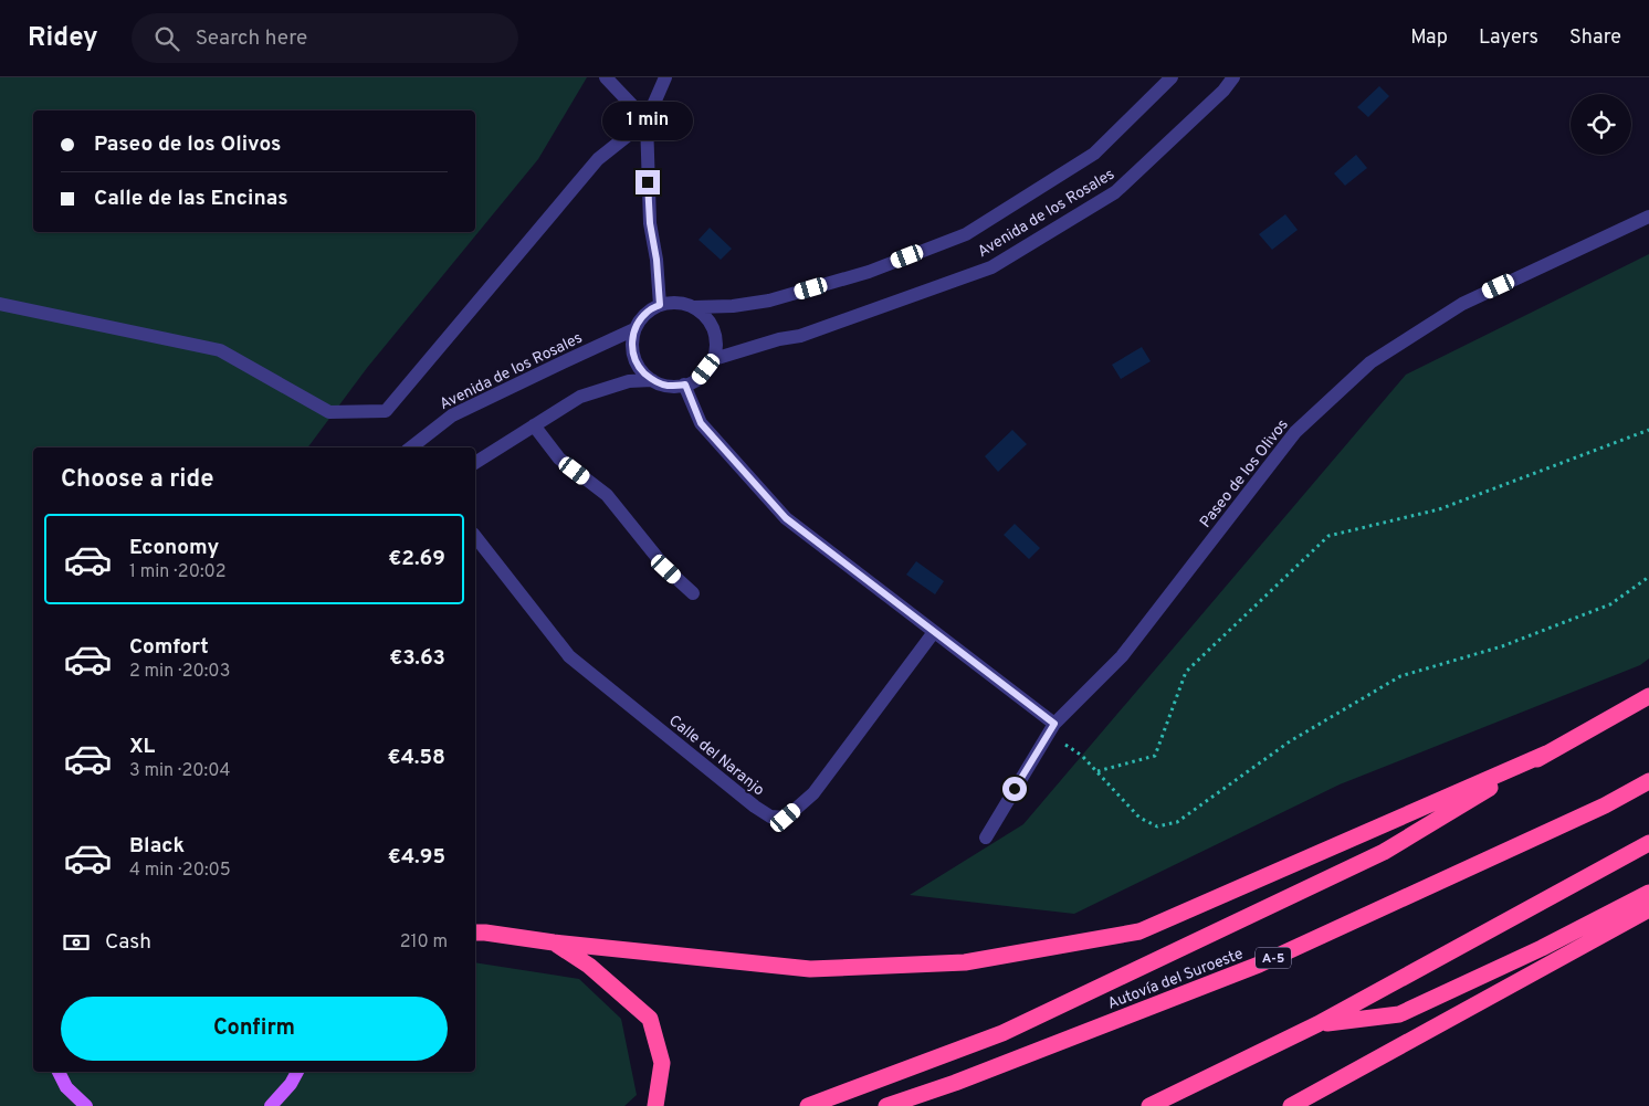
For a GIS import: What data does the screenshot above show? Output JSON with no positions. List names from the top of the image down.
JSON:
{
  "streets": {
    "highway": ["A-5", "Autovía del Suroeste"],
    "street": ["Avenida de los Rosales", "Paseo de los Olivos", "Calle del Naranjo"]
  },
  "page": {
    "header": "Ridey",
    "search": "Search here",
    "nav": ["Map", "Layers", "Share"],
    "bubble": "1 min",
    "banner": ["Paseo de los Olivos", "Calle de las Encinas"],
    "heading": "Choose a ride",
    "list": [
      {
        "name": "Economy",
        "note": "1 min · 20:02",
        "value": "€2.69"
      },
      {
        "name": "Comfort",
        "note": "2 min · 20:03",
        "value": "€3.63"
      },
      {
        "name": "XL",
        "note": "3 min · 20:04",
        "value": "€4.58"
      },
      {
        "name": "Black",
        "note": "4 min · 20:05",
        "value": "€4.95"
      }
    ],
    "pay": ["Cash", "210 m"],
    "buttons": "Confirm"
  }
}
